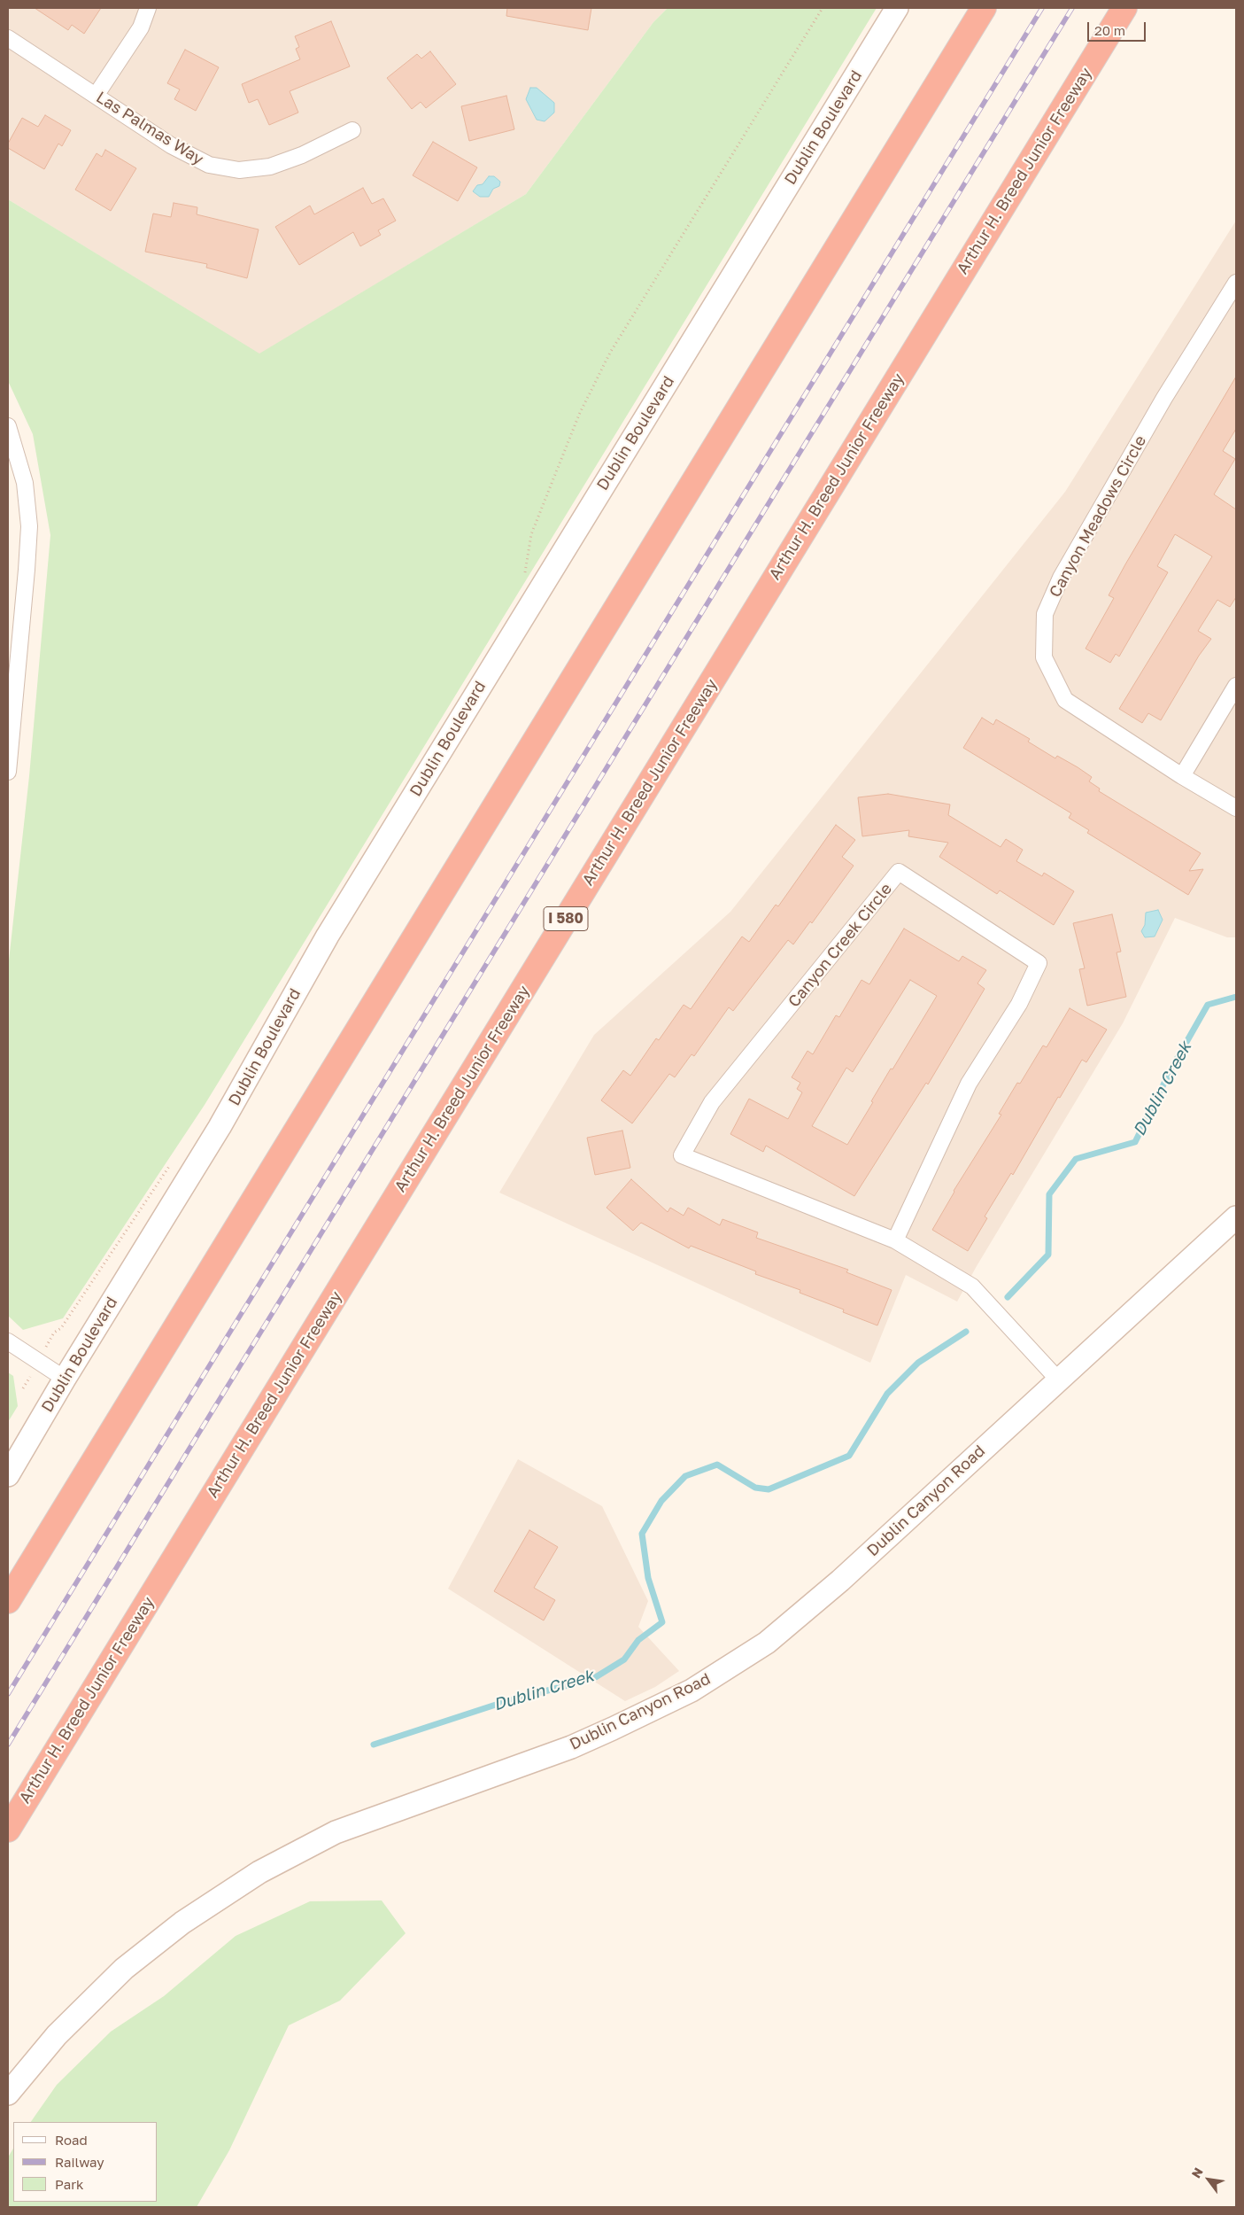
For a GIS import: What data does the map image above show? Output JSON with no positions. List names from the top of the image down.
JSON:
{
  "streets": {
    "highway": ["Arthur H. Breed Junior Freeway", "I 580"],
    "street": [
      "Dublin Boulevard",
      "Las Palmas Way",
      "Canyon Meadows Circle",
      "Canyon Creek Circle",
      "Dublin Canyon Road"
    ]
  },
  "crossings": [
    ["Canyon Creek Circle", "Dublin Canyon Road"]
  ],
  "water": ["Dublin Creek"],
  "legend": ["Road", "Railway", "Park"],
  "scale_bar": "20 m",
  "north": "top left"
}
